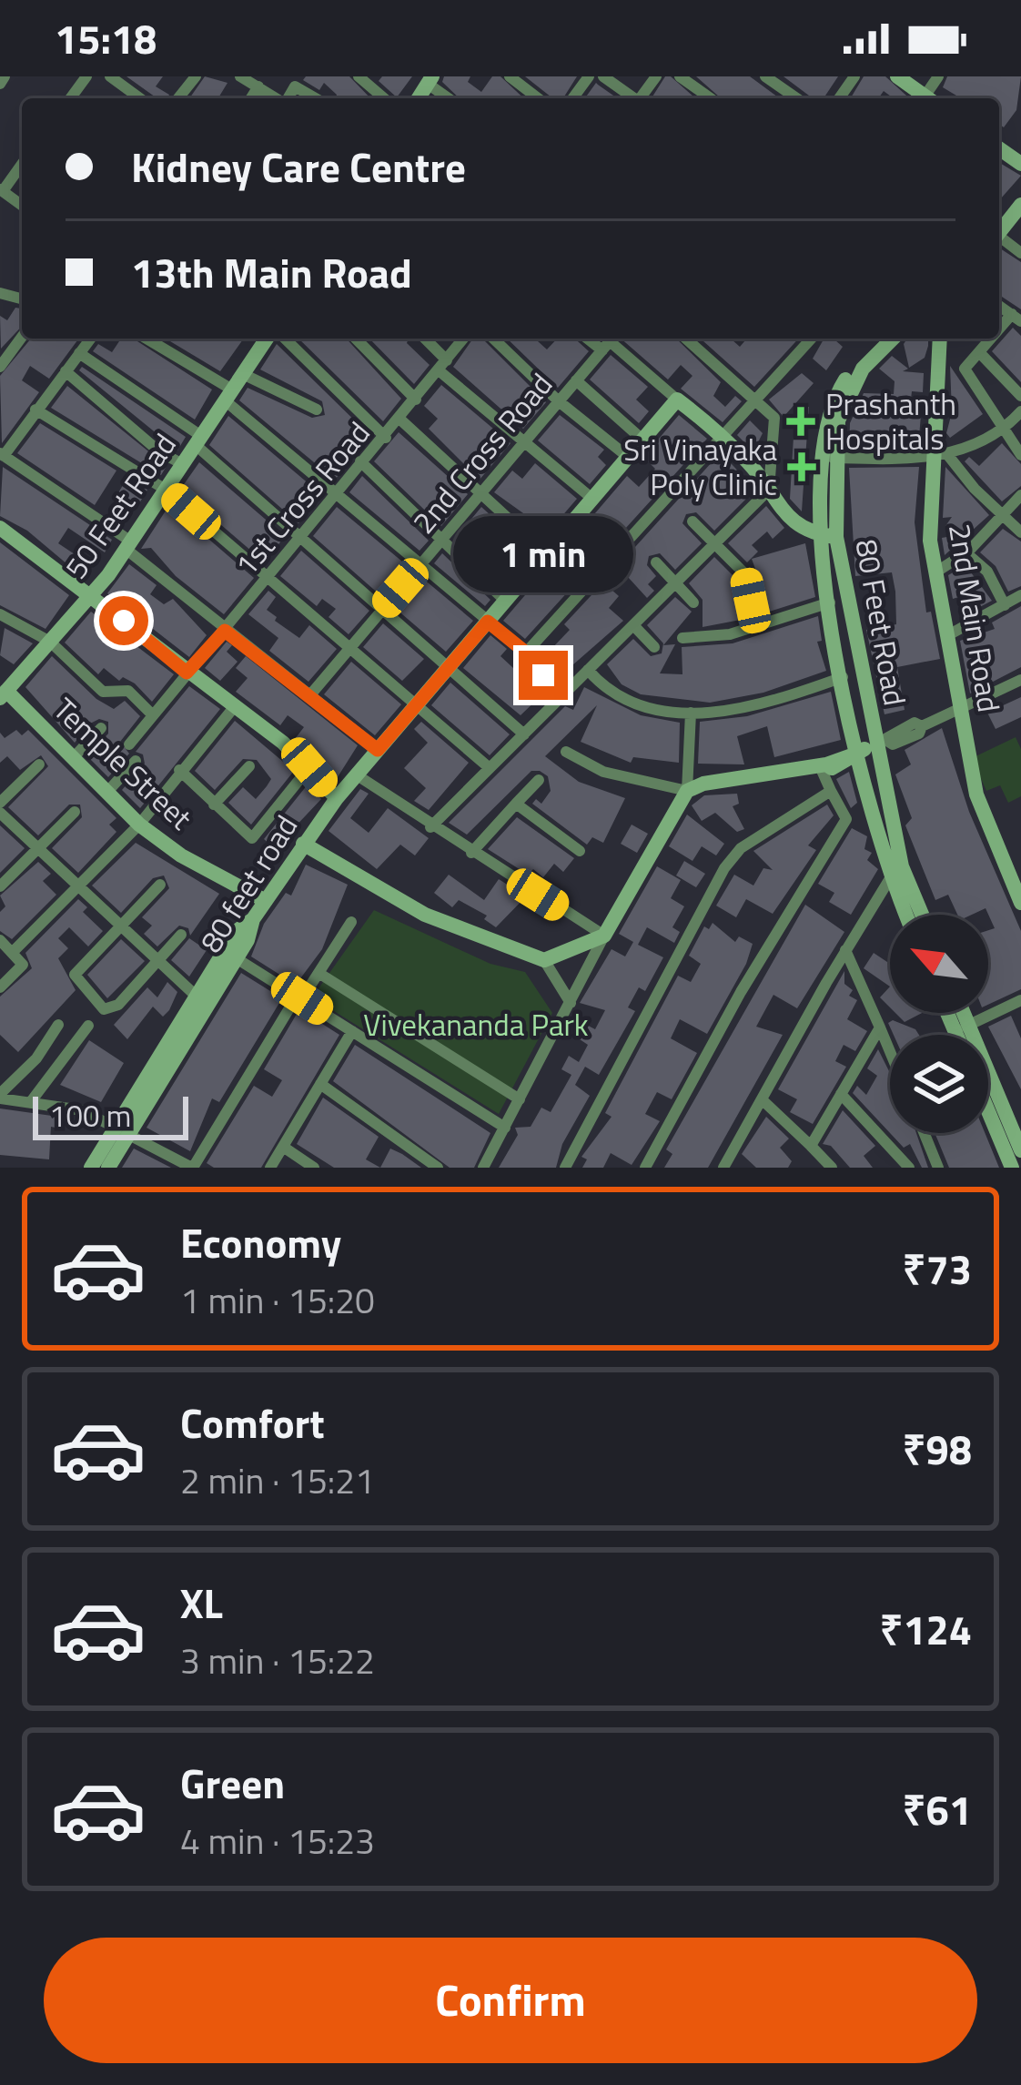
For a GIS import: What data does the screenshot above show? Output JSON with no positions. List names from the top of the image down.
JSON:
{
  "streets": {
    "street": [
      "2nd Cross Road",
      "1st Cross Road",
      "50 Feet Road",
      "2nd Main Road",
      "80 Feet Road",
      "Temple Street",
      "80 feet road"
    ]
  },
  "crossings": [
    ["50 Feet Road", "Temple Street"],
    ["80 Feet Road", "80 feet road"],
    ["Temple Street", "80 feet road"]
  ],
  "parks": ["Vivekananda Park"],
  "places": {
    "health": ["Prashanth Hospitals", "Sri Vinayaka Poly Clinic"]
  },
  "scale_bar": "100 m",
  "north": "top left",
  "page": {
    "status": "15:18",
    "banner": ["Kidney Care Centre", "13th Main Road"],
    "bubble": "1 min",
    "scale": "100 m",
    "list": [
      {
        "name": "Economy",
        "note": "1 min · 15:20",
        "value": "₹73"
      },
      {
        "name": "Comfort",
        "note": "2 min · 15:21",
        "value": "₹98"
      },
      {
        "name": "XL",
        "note": "3 min · 15:22",
        "value": "₹124"
      },
      {
        "name": "Green",
        "note": "4 min · 15:23",
        "value": "₹61"
      }
    ],
    "buttons": "Confirm"
  }
}
